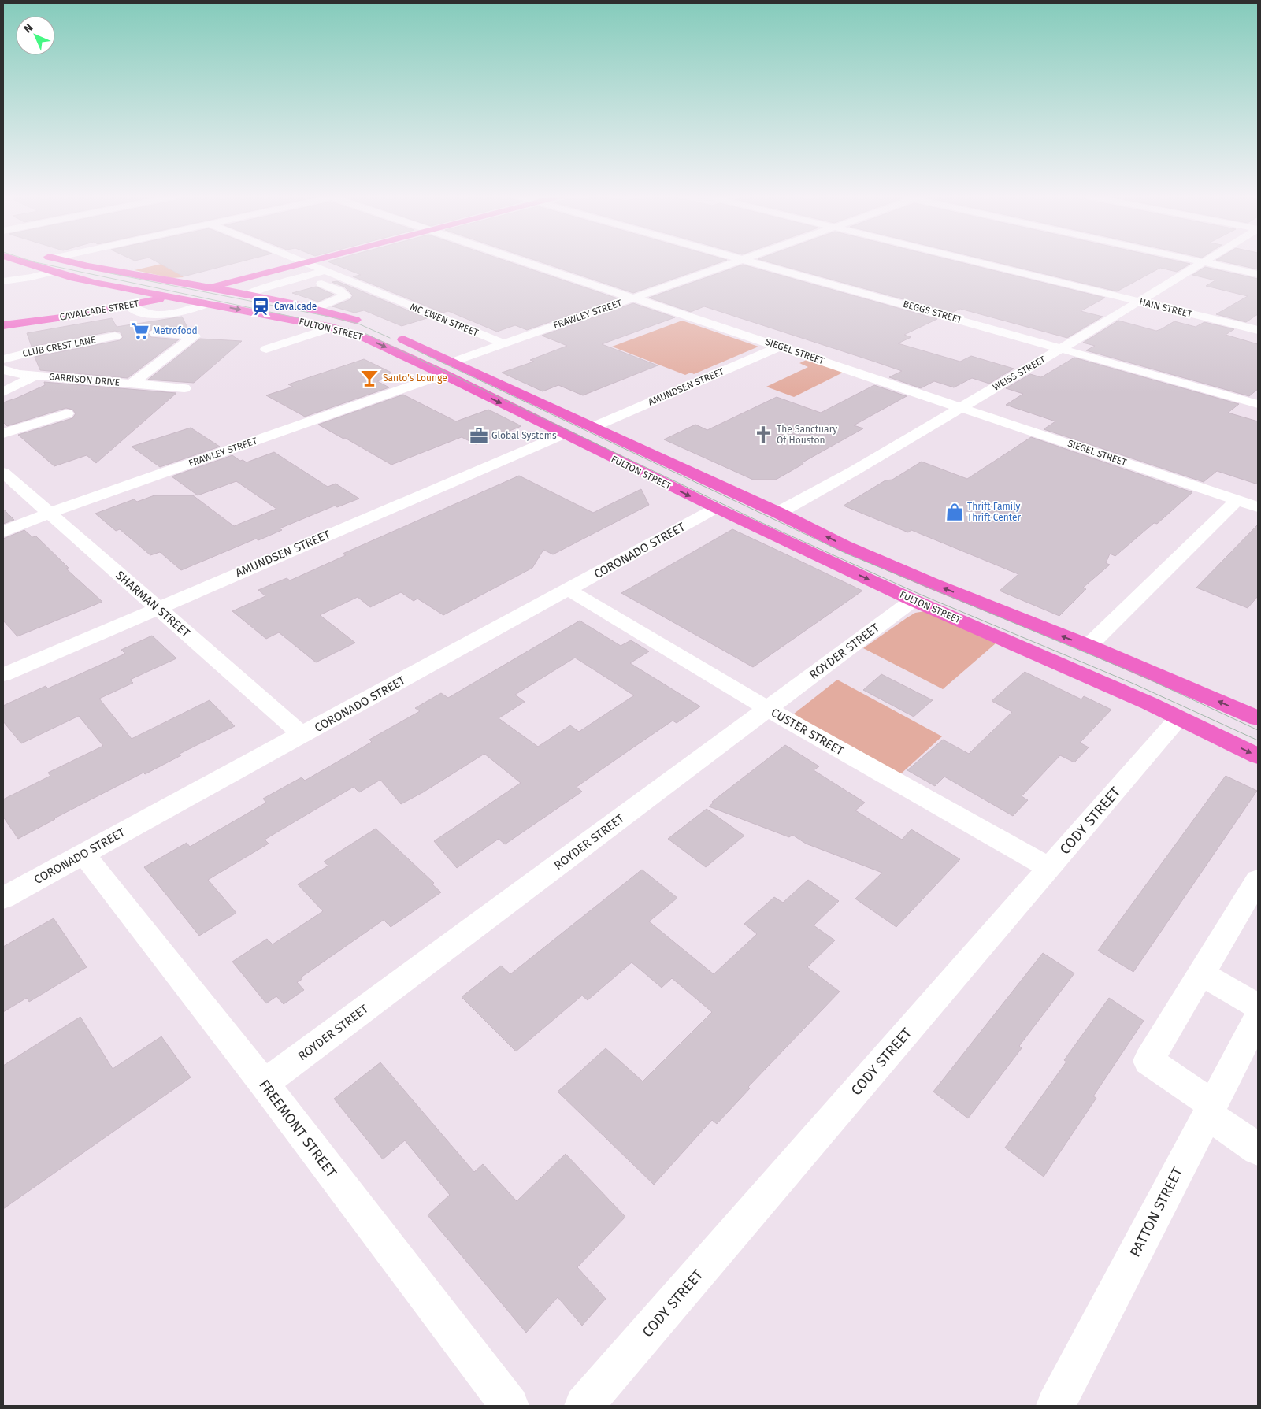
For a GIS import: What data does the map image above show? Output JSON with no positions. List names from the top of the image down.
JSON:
{
  "streets": {
    "main road": ["CAVALCADE STREET", "FULTON STREET"],
    "street": [
      "HAIN STREET",
      "BEGGS STREET",
      "FRAWLEY STREET",
      "MC EWEN STREET",
      "CLUB CREST LANE",
      "SIEGEL STREET",
      "WEISS STREET",
      "GARRISON DRIVE",
      "AMUNDSEN STREET",
      "CORONADO STREET",
      "SHARMAN STREET",
      "ROYDER STREET",
      "CUSTER STREET",
      "CODY STREET",
      "FREEMONT STREET",
      "PATTON STREET"
    ]
  },
  "crossings": [
    ["HAIN STREET", "WEISS STREET"],
    ["CAVALCADE STREET", "MC EWEN STREET"],
    ["CAVALCADE STREET", "FULTON STREET"],
    ["BEGGS STREET", "WEISS STREET"],
    ["FRAWLEY STREET", "MC EWEN STREET"],
    ["FRAWLEY STREET", "FULTON STREET"],
    ["FRAWLEY STREET", "SIEGEL STREET"],
    ["FRAWLEY STREET", "SHARMAN STREET"],
    ["FULTON STREET", "WEISS STREET"],
    ["FULTON STREET", "AMUNDSEN STREET"],
    ["FULTON STREET", "CORONADO STREET"],
    ["FULTON STREET", "ROYDER STREET"],
    ["FULTON STREET", "CODY STREET"],
    ["SIEGEL STREET", "WEISS STREET"],
    ["SIEGEL STREET", "AMUNDSEN STREET"],
    ["AMUNDSEN STREET", "SHARMAN STREET"],
    ["CORONADO STREET", "SHARMAN STREET"],
    ["CORONADO STREET", "CUSTER STREET"],
    ["CORONADO STREET", "FREEMONT STREET"],
    ["ROYDER STREET", "CUSTER STREET"],
    ["ROYDER STREET", "FREEMONT STREET"],
    ["CUSTER STREET", "CODY STREET"]
  ],
  "places": {
    "station": ["Cavalcade"],
    "supermarket": ["Metrofood"],
    "bar": ["Santo's Lounge"],
    "church": ["The Sanctuary Of Houston"],
    "office": ["Global Systems"],
    "shop": ["Thrift Family Thrift Center"]
  },
  "north": "top left"
}
